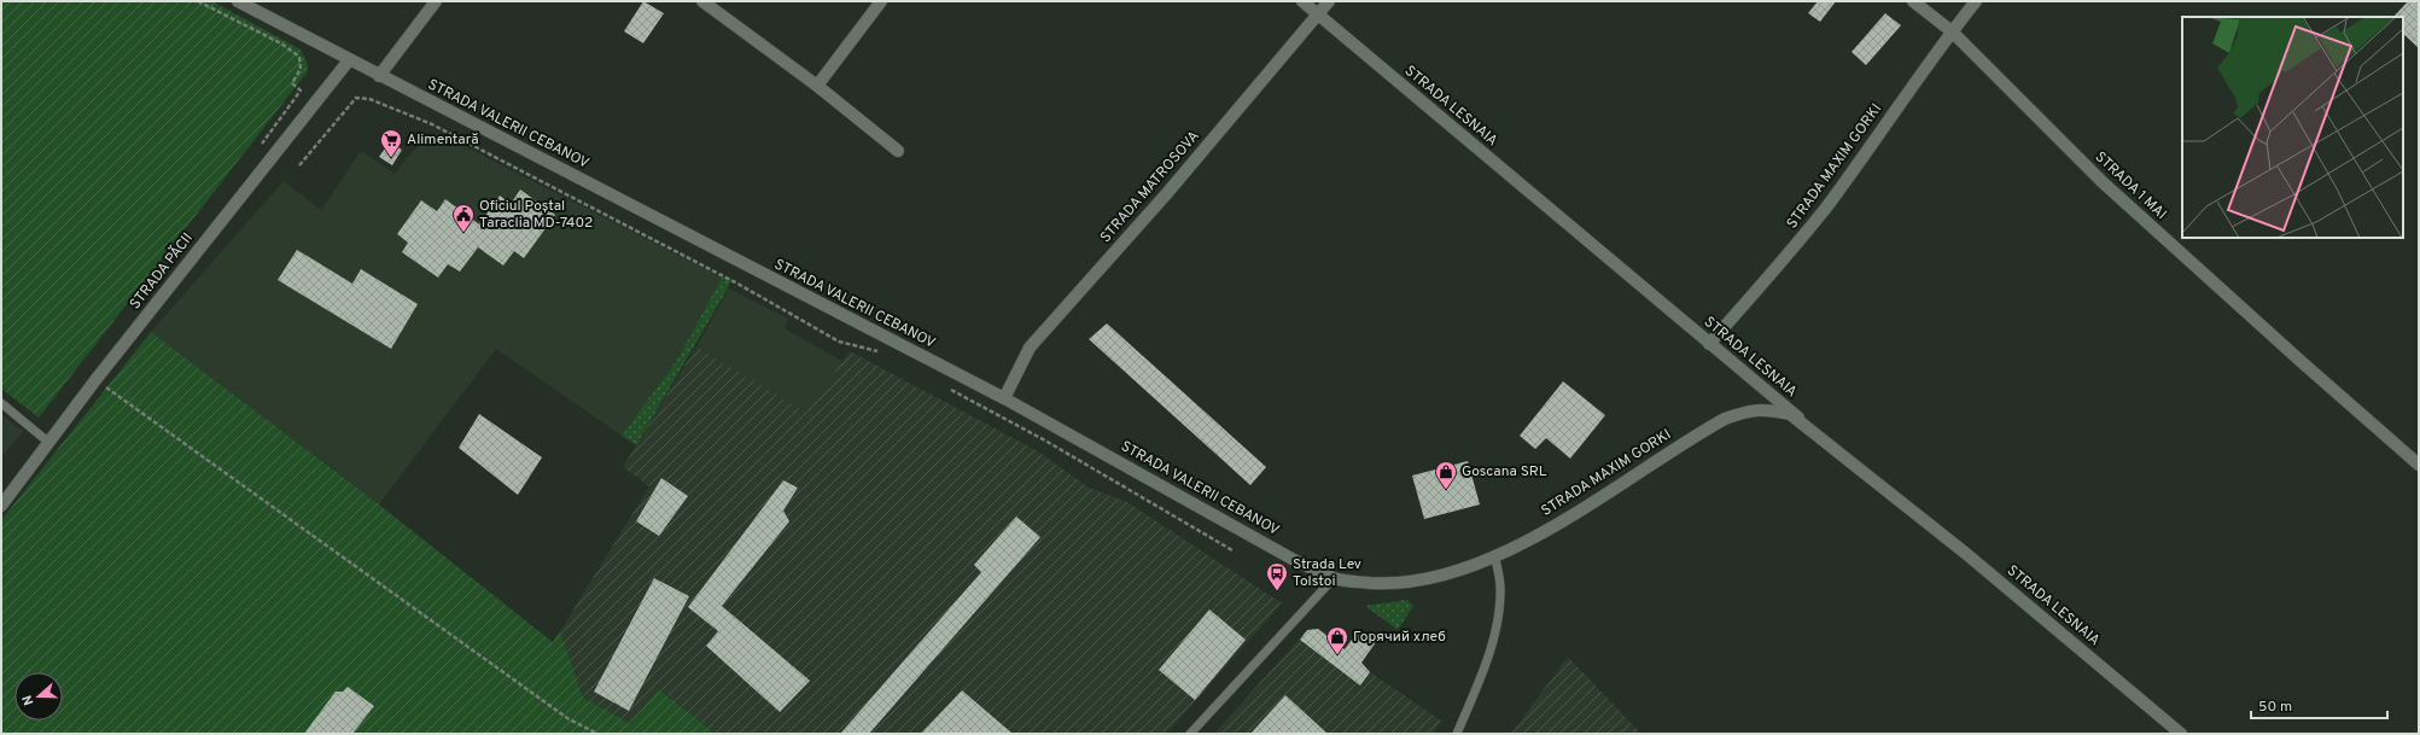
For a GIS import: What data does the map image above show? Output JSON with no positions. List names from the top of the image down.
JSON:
{
  "streets": {
    "street": [
      "STRADA LESNAIA",
      "STRADA VALERII CEBANOV",
      "STRADA MAXIM GORKI",
      "STRADA 1 MAI",
      "STRADA MATROSOVA",
      "STRADA PĂCII"
    ]
  },
  "crossings": [
    ["STRADA LESNAIA", "STRADA MAXIM GORKI"],
    ["STRADA LESNAIA", "STRADA MATROSOVA"],
    ["STRADA VALERII CEBANOV", "STRADA MAXIM GORKI"],
    ["STRADA VALERII CEBANOV", "STRADA MATROSOVA"],
    ["STRADA VALERII CEBANOV", "STRADA PĂCII"],
    ["STRADA MAXIM GORKI", "STRADA 1 MAI"]
  ],
  "places": {
    "supermarket": ["Alimentară"],
    "public building": ["Oficiul Poștal Taraclia MD-7402"],
    "shop": ["Goscana SRL", "Горячий хлеб"],
    "bus stop": ["Strada Lev Tolstoi"]
  },
  "scale_bar": "50 m",
  "north": "left"
}
